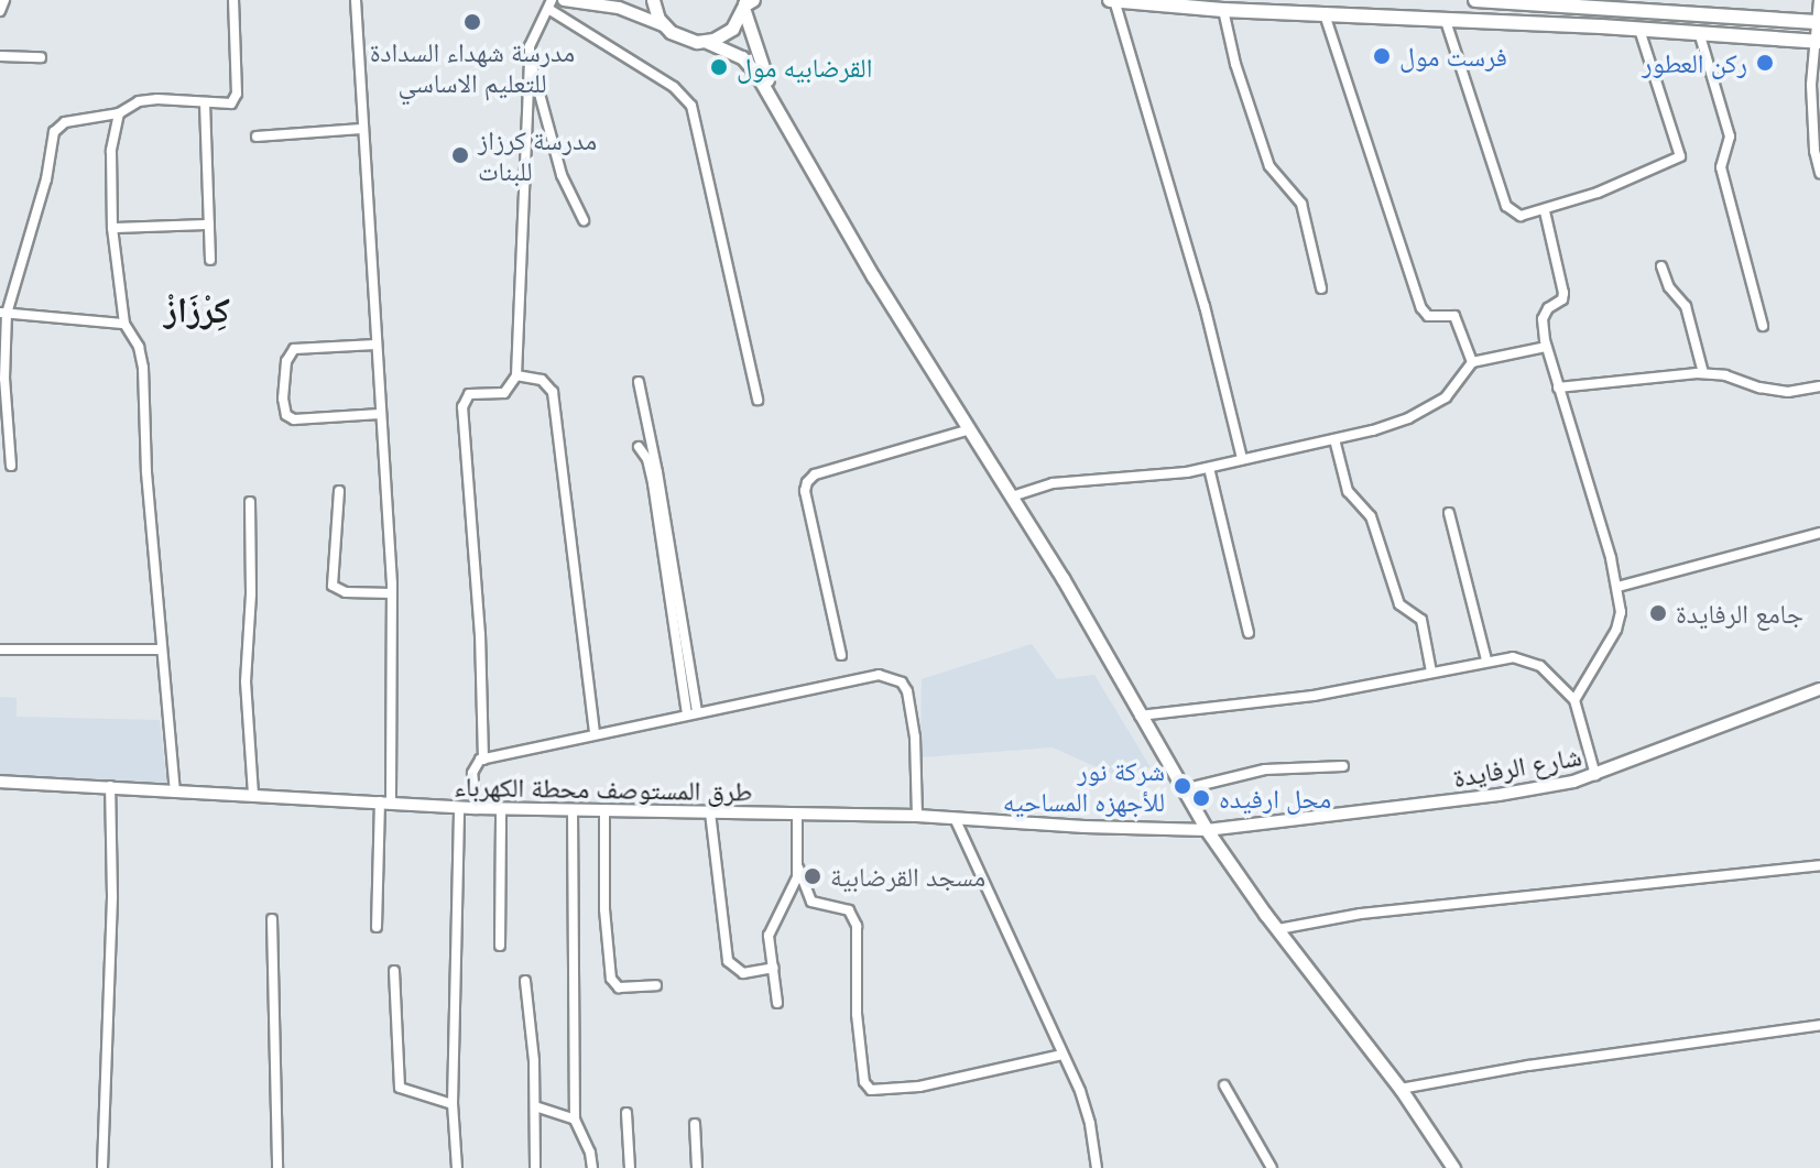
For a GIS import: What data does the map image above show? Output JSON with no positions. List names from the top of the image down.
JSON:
{
  "streets": {
    "street": ["شارع الرفايدة", "طرق المستوصف محطة الكهرباء"]
  },
  "crossings": [
    ["شارع الرفايدة", "طرق المستوصف محطة الكهرباء"]
  ],
  "districts": ["كِرْزَازْ"],
  "places": [
    "مدرسة شهداء السدادة للتعليم الاساسي",
    "فرست مول",
    "ركن العطور",
    "القرضابيه مول",
    "مدرسة كرزاز للبنات",
    "جامع الرفايدة",
    "شركة نور للأجهزه المساحيه",
    "محل ارفيده",
    "مسجد القرضابية"
  ]
}
